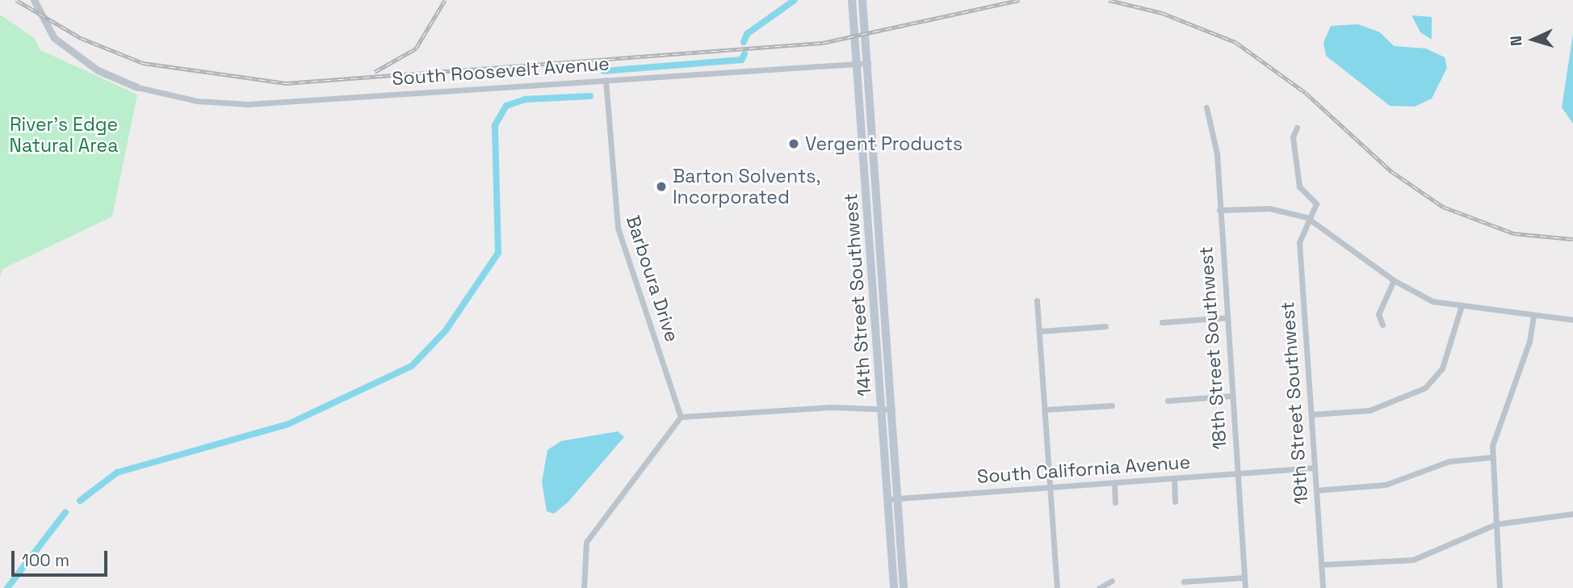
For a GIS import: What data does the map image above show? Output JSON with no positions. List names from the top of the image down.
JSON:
{
  "streets": {
    "main road": ["14th Street Southwest"],
    "street": [
      "South Roosevelt Avenue",
      "Barboura Drive",
      "18th Street Southwest",
      "19th Street Southwest",
      "South California Avenue"
    ]
  },
  "crossings": [
    ["South Roosevelt Avenue", "Barboura Drive"],
    ["South Roosevelt Avenue", "14th Street Southwest"],
    ["14th Street Southwest", "South California Avenue"],
    ["18th Street Southwest", "South California Avenue"],
    ["19th Street Southwest", "South California Avenue"]
  ],
  "parks": ["River's Edge Natural Area"],
  "places": ["Vergent Products", "Barton Solvents, Incorporated"],
  "scale_bar": "100 m",
  "north": "left"
}
